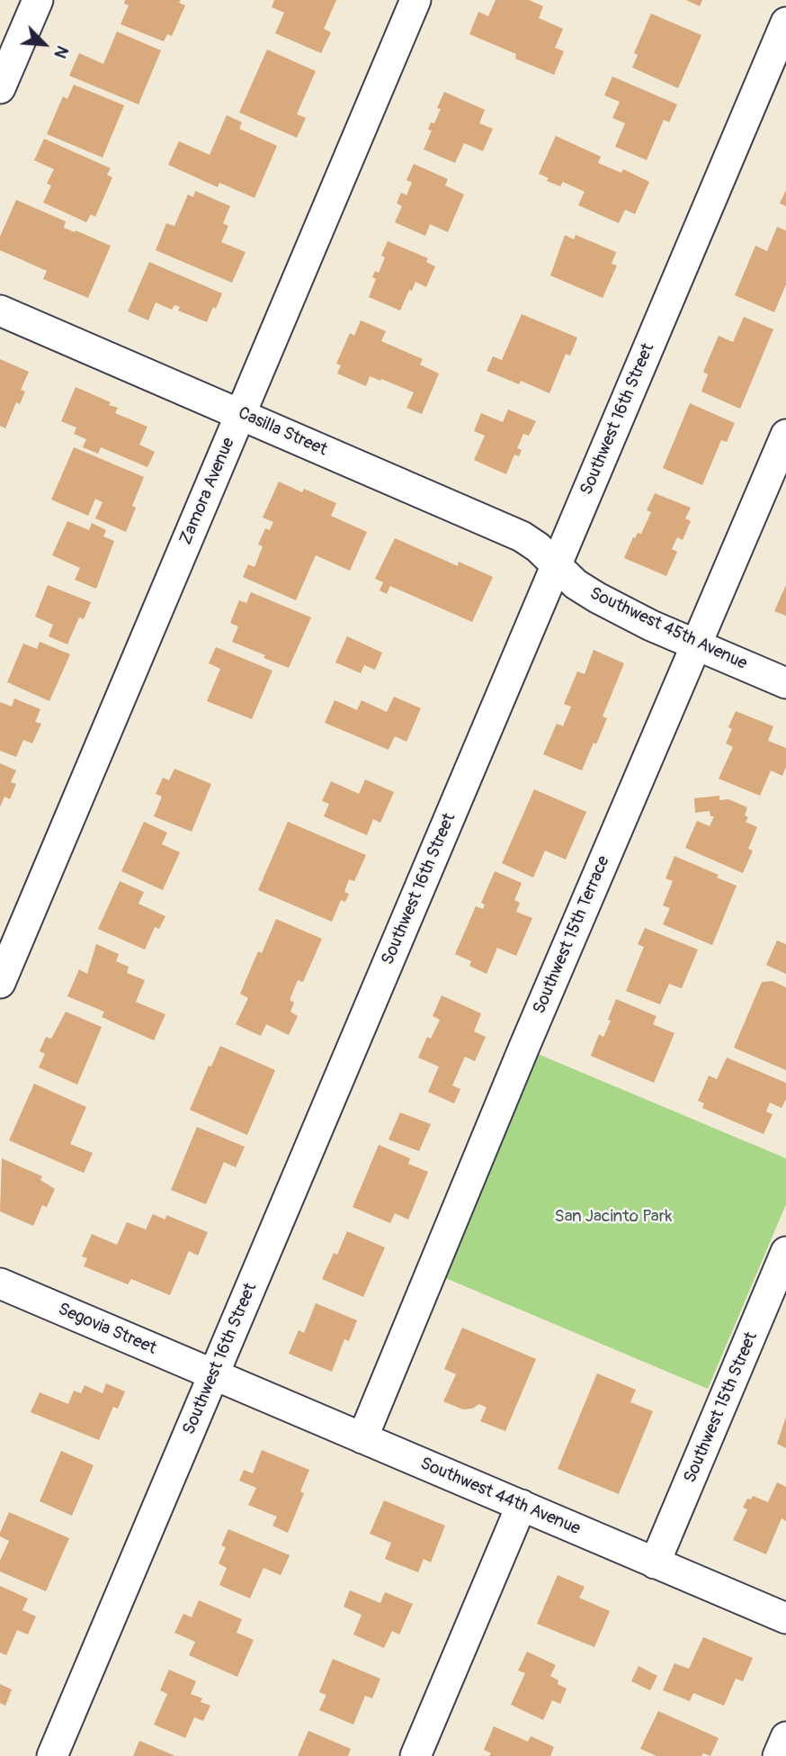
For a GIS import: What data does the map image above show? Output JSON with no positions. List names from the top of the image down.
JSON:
{
  "streets": {
    "street": [
      "Southwest 16th Street",
      "Casilla Street",
      "Zamora Avenue",
      "Southwest 45th Avenue",
      "Southwest 15th Terrace",
      "Segovia Street",
      "Southwest 15th Street",
      "Southwest 44th Avenue"
    ]
  },
  "crossings": [
    ["Southwest 16th Street", "Casilla Street"],
    ["Southwest 16th Street", "Southwest 45th Avenue"],
    ["Southwest 16th Street", "Segovia Street"],
    ["Southwest 16th Street", "Southwest 44th Avenue"],
    ["Casilla Street", "Zamora Avenue"],
    ["Casilla Street", "Southwest 45th Avenue"],
    ["Southwest 45th Avenue", "Southwest 15th Terrace"],
    ["Southwest 15th Terrace", "Southwest 44th Avenue"],
    ["Segovia Street", "Southwest 44th Avenue"],
    ["Southwest 15th Street", "Southwest 44th Avenue"]
  ],
  "parks": ["San Jacinto Park"],
  "north": "bottom right"
}
